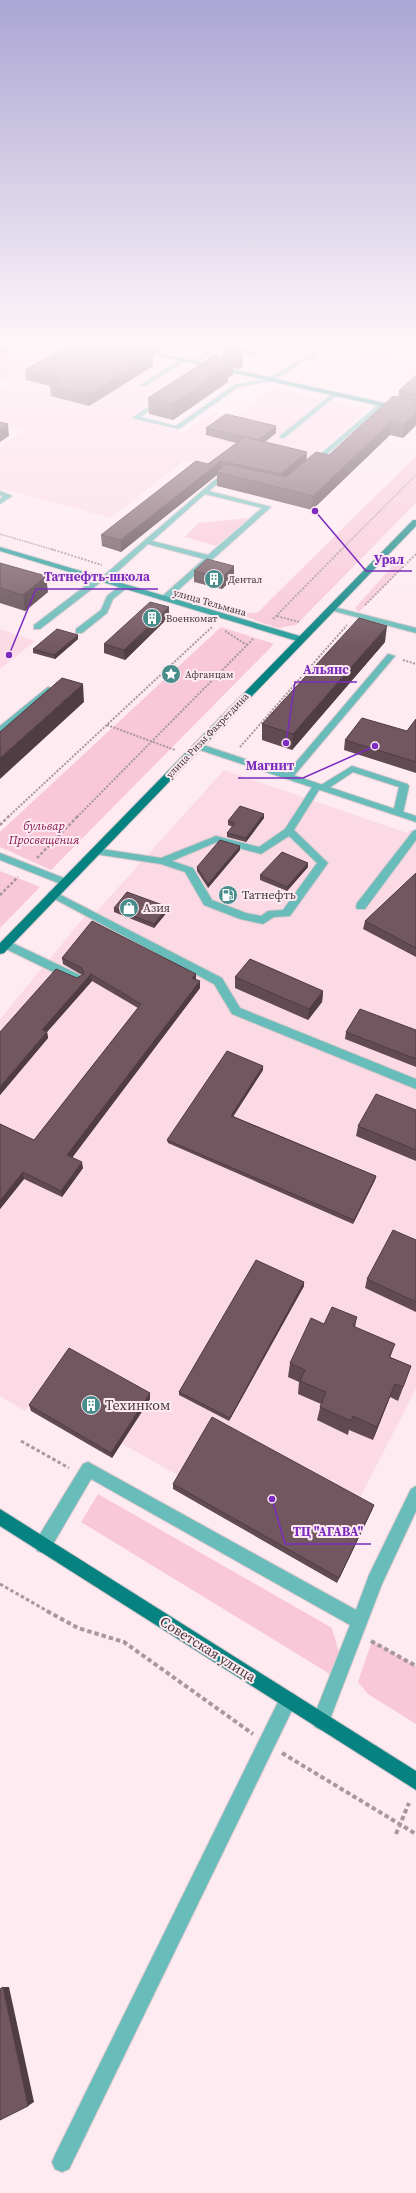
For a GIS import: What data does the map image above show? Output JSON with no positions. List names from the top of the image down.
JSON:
{
  "streets": {
    "main road": ["улица Ризы Фахретдина", "Советская улица"],
    "street": ["улица Тельмана"]
  },
  "crossings": [
    ["улица Тельмана", "улица Ризы Фахретдина"]
  ],
  "parks": ["бульвар Просвещения"],
  "places": {
    "other": [
      "Урал",
      "Татнефть-школа",
      "Альянс",
      "Магнит",
      "ТЦ \"АГАВА\""
    ],
    "building": ["Дентал", "Военкомат", "Техинком"],
    "place": ["Афганцам"],
    "fuel station": ["Татнефть"],
    "shop": ["Азия"]
  }
}
